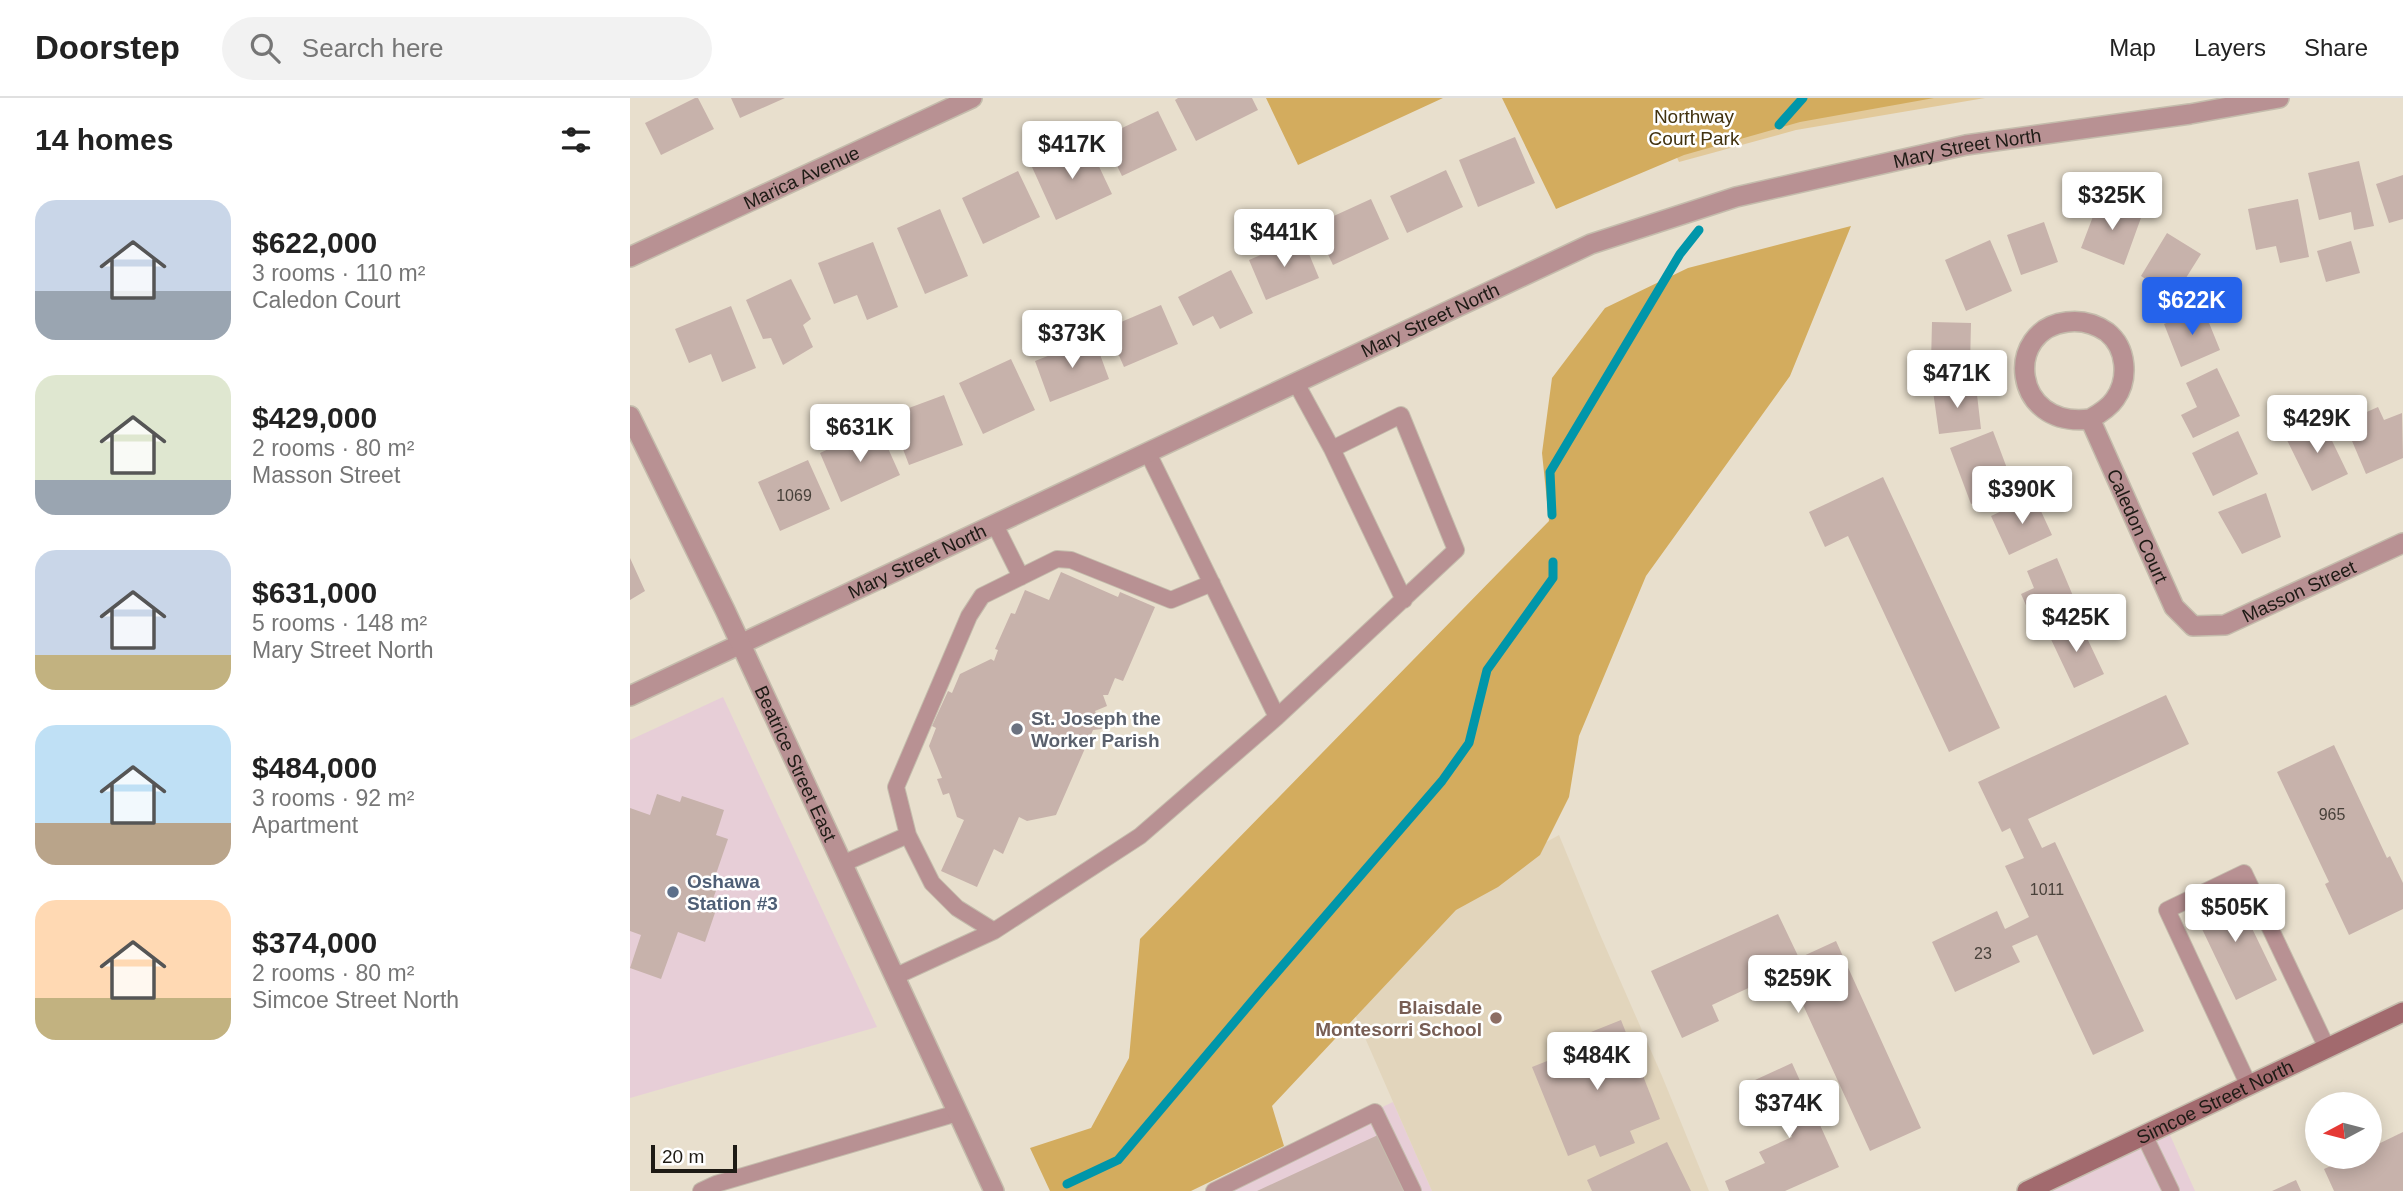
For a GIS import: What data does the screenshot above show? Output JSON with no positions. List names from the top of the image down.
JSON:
{
  "streets": {
    "main road": ["Simcoe Street North"],
    "street": [
      "Mary Street North",
      "Marica Avenue",
      "Caledon Court",
      "Masson Street",
      "Beatrice Street East"
    ]
  },
  "crossings": [
    ["Mary Street North", "Beatrice Street East"],
    ["Caledon Court", "Masson Street"]
  ],
  "parks": ["Northway Court Park"],
  "places": ["St. Joseph the Worker Parish", "Oshawa Station #3", "Blaisdale Montesorri School"],
  "house_numbers": [
    "1069",
    "965",
    "1011",
    "23"
  ],
  "scale_bar": "20 m",
  "north": "left",
  "page": {
    "header": "Doorstep",
    "search": "Search here",
    "nav": ["Map", "Layers", "Share"],
    "heading": "14 homes",
    "price": [
      "$417K",
      "$325K",
      "$441K",
      "$622K",
      "$373K",
      "$471K",
      "$429K",
      "$631K",
      "$390K",
      "$425K",
      "$505K",
      "$259K",
      "$484K",
      "$374K"
    ],
    "list": [
      {
        "name": "$622,000",
        "note": "3 rooms · 110 m² · Caledon Court"
      },
      {
        "name": "$429,000",
        "note": "2 rooms · 80 m² · Masson Street"
      },
      {
        "name": "$631,000",
        "note": "5 rooms · 148 m² · Mary Street North"
      },
      {
        "name": "$484,000",
        "note": "3 rooms · 92 m² · Apartment"
      },
      {
        "name": "$374,000",
        "note": "2 rooms · 80 m² · Simcoe Street North"
      }
    ],
    "scale": "20 m"
  }
}
